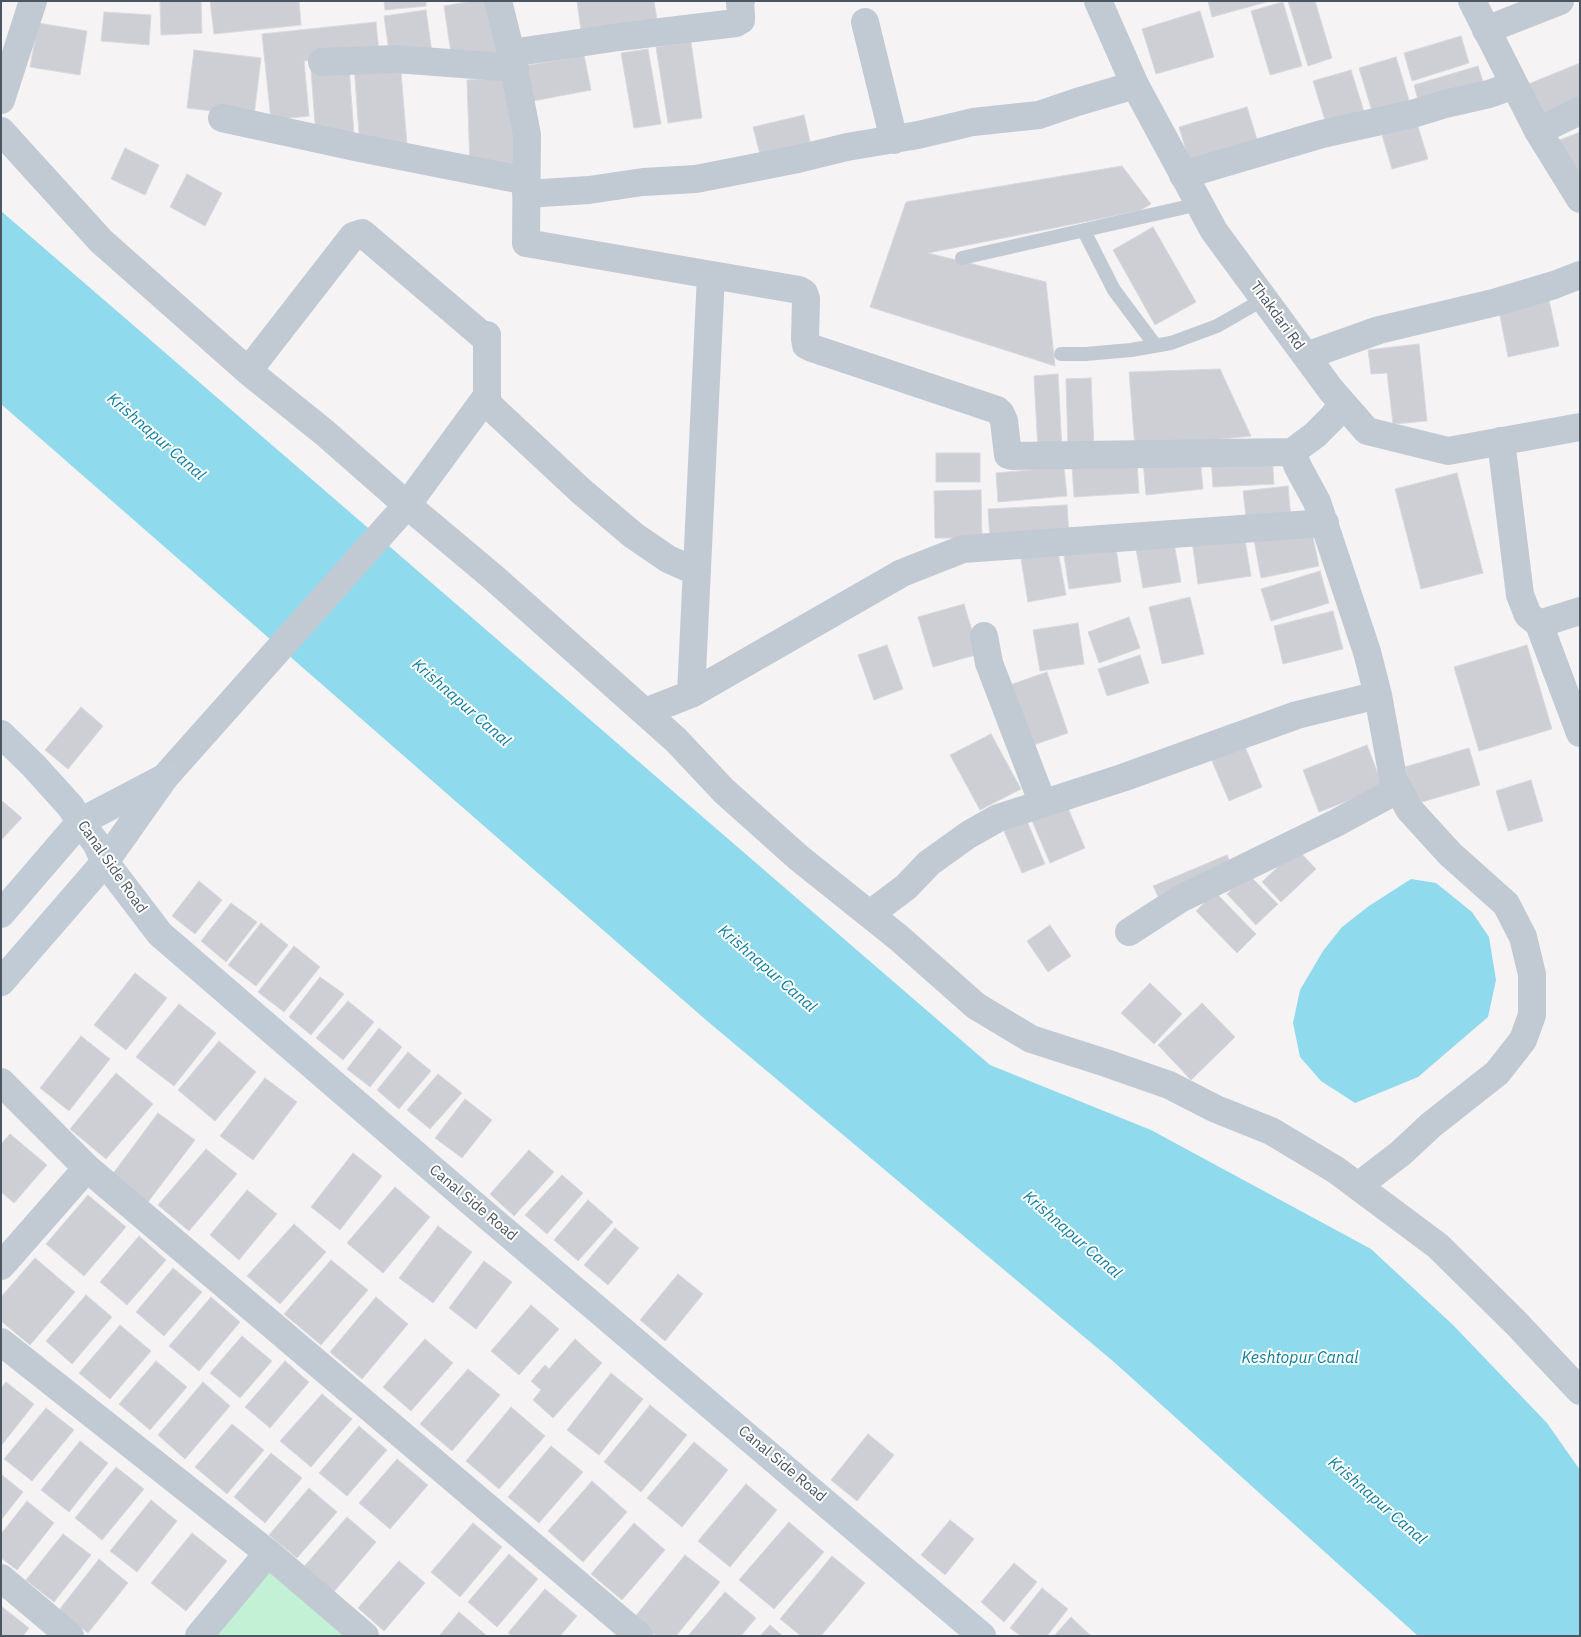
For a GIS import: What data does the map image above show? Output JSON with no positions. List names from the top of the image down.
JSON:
{
  "streets": {
    "street": ["Thakdari Rd", "Canal Side Road"]
  },
  "water": ["Krishnapur Canal", "Keshtopur Canal"]
}
